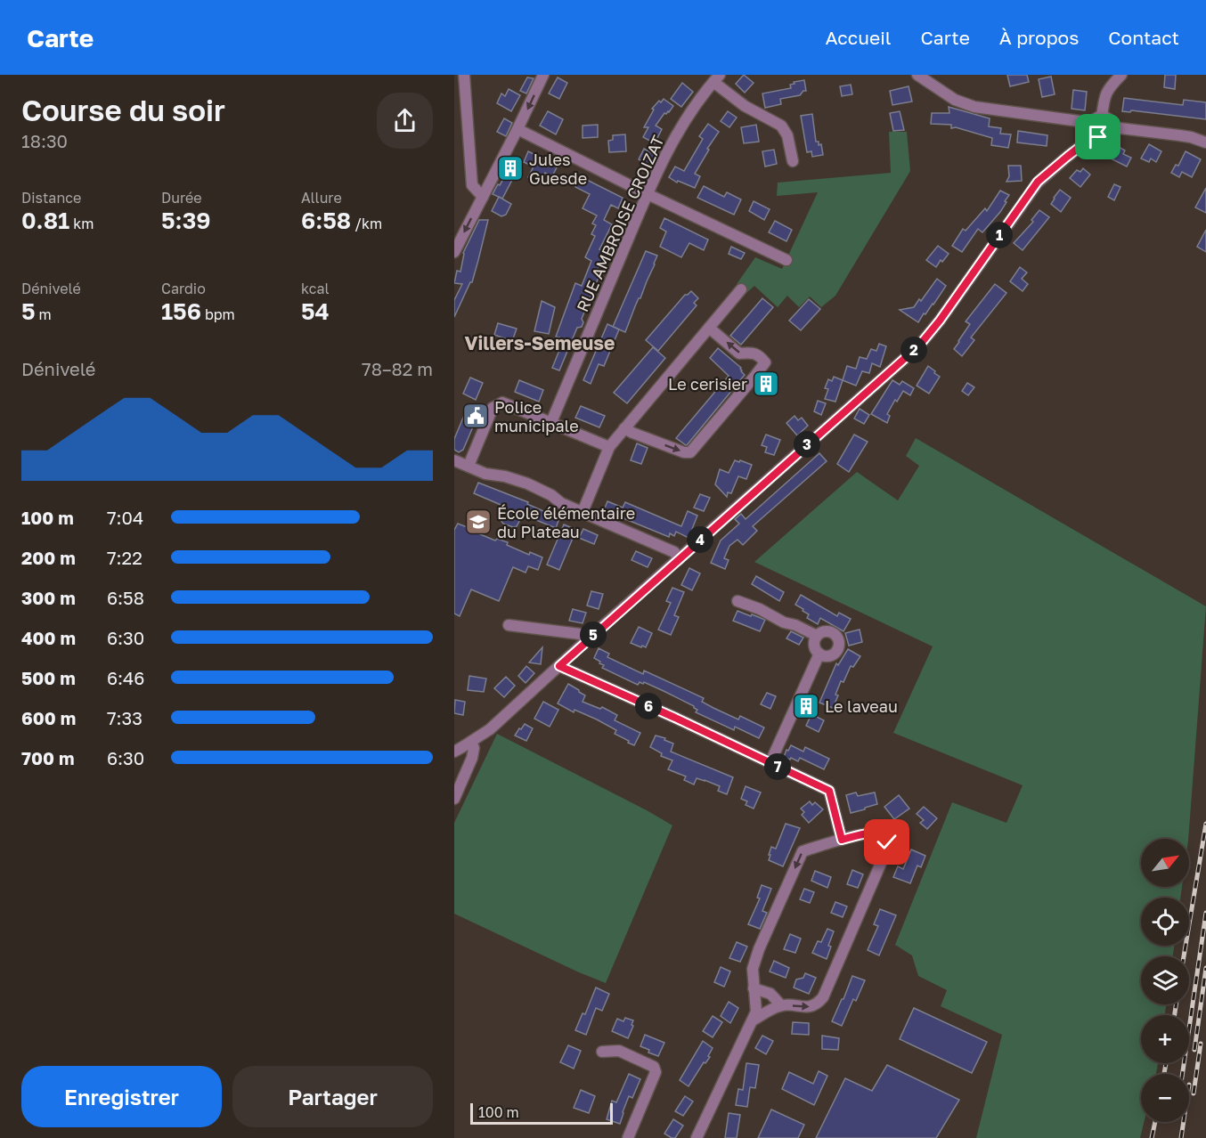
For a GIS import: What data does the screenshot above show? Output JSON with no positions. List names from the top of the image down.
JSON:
{
  "streets": {
    "street": ["RUE AMBROISE CROIZAT"]
  },
  "districts": ["Villers-Semeuse"],
  "places": {
    "building": ["Jules Guesde", "Le cerisier", "Le laveau"],
    "public building": ["Police municipale"],
    "school or university": ["École élémentaire du Plateau"]
  },
  "scale_bar": "100 m",
  "north": "top right",
  "page": {
    "header": "Carte",
    "nav": [
      "Accueil",
      "Carte",
      "À propos",
      "Contact"
    ],
    "heading": ["Course du soir", "18:30"],
    "stats": [
      ["Distance", "0.81 km"],
      ["Durée", "5:39"],
      ["Allure", "6:58 /km"],
      ["Dénivelé", "5 m"],
      ["Cardio", "156 bpm"],
      ["kcal", "54"]
    ],
    "pins": [
      "1",
      "2",
      "3",
      "4",
      "5",
      "6",
      "7"
    ],
    "chart": ["Dénivelé", "78–82 m"],
    "list": [
      {
        "name": "100 m",
        "note": "7:04"
      },
      {
        "name": "200 m",
        "note": "7:22"
      },
      {
        "name": "300 m",
        "note": "6:58"
      },
      {
        "name": "400 m",
        "note": "6:30"
      },
      {
        "name": "500 m",
        "note": "6:46"
      },
      {
        "name": "600 m",
        "note": "7:33"
      },
      {
        "name": "700 m",
        "note": "6:30"
      }
    ],
    "map_buttons": ["+", "−"],
    "buttons": ["Enregistrer", "Partager"],
    "scale": "100 m"
  }
}
